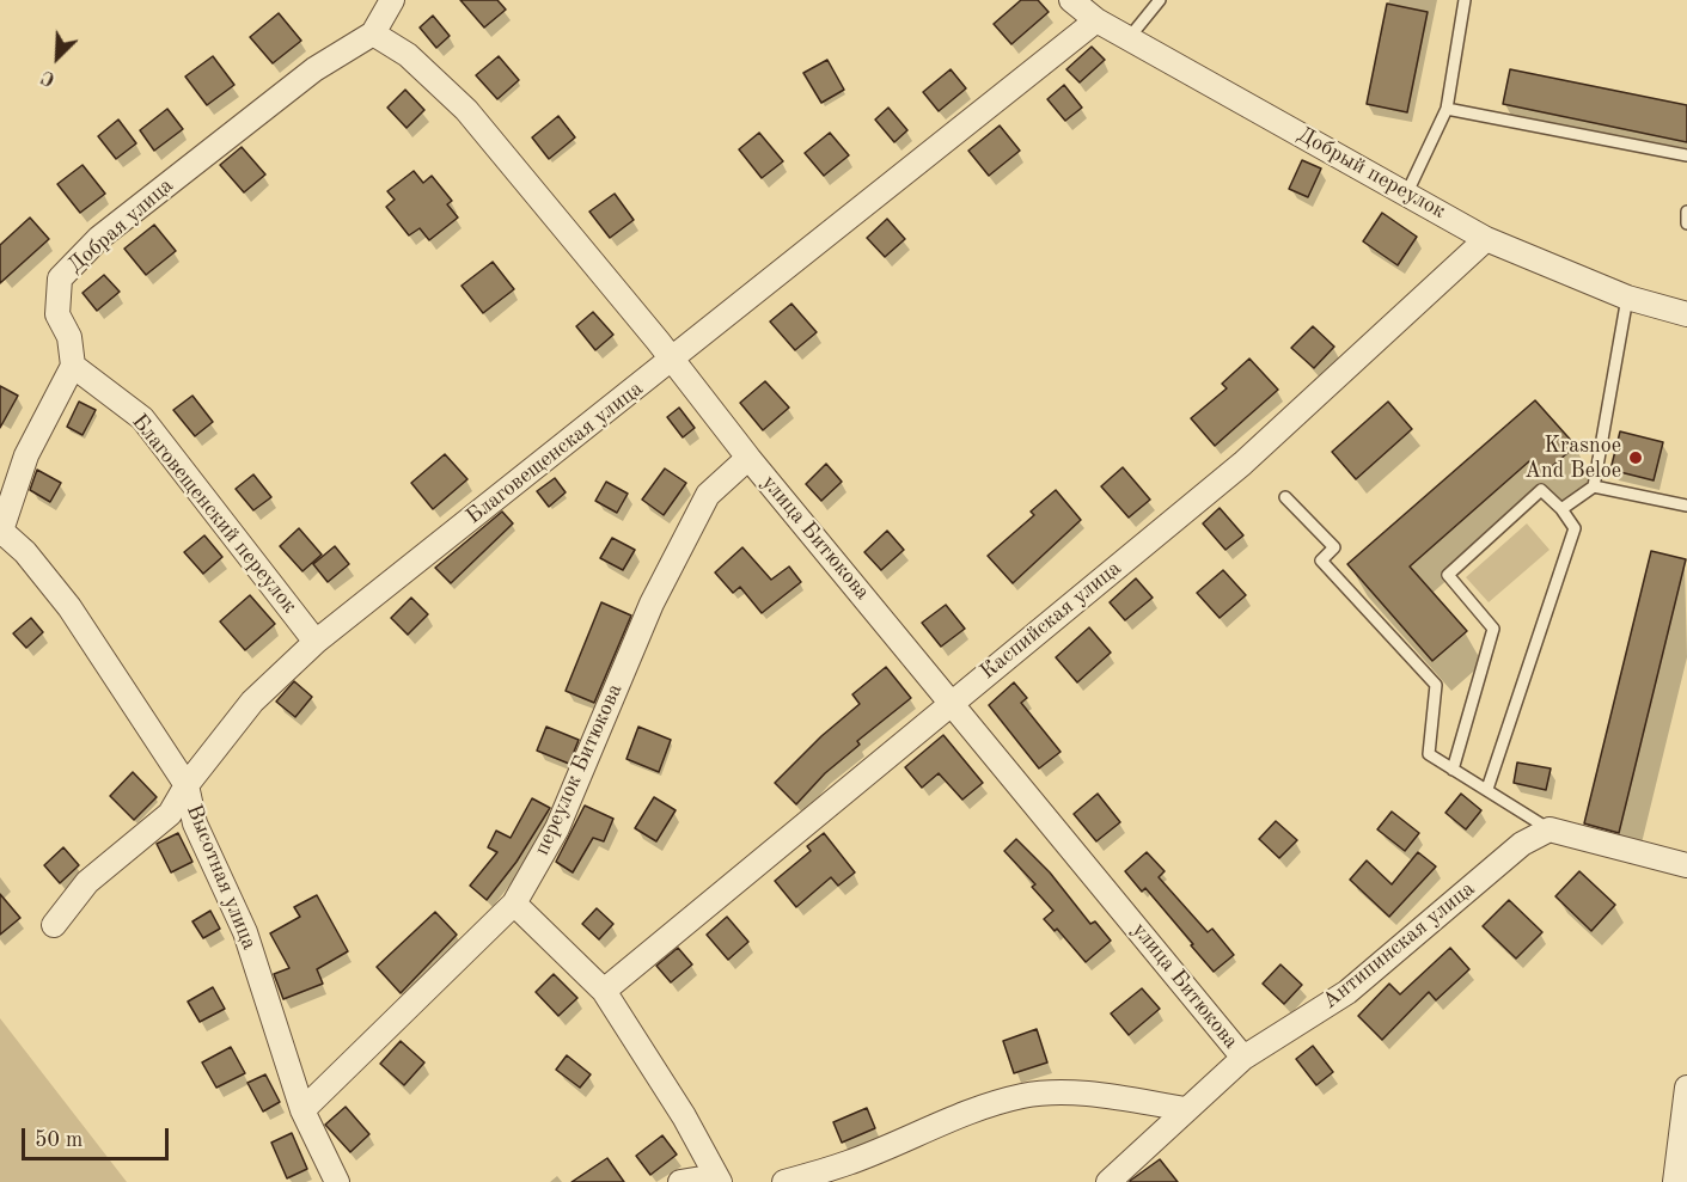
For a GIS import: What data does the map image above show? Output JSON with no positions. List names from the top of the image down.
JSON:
{
  "streets": {
    "street": [
      "Добрый переулок",
      "Добрая улица",
      "Благовещенская улица",
      "Благовещенский переулок",
      "улица Битюкова",
      "Каспийская улица",
      "переулок Битюкова",
      "Высотная улица",
      "Антипинская улица"
    ]
  },
  "crossings": [
    ["Добрый переулок", "Благовещенская улица"],
    ["Добрый переулок", "Каспийская улица"],
    ["Добрая улица", "Благовещенский переулок"],
    ["Добрая улица", "улица Битюкова"],
    ["Благовещенская улица", "Благовещенский переулок"],
    ["Благовещенская улица", "улица Битюкова"],
    ["Благовещенская улица", "Высотная улица"],
    ["улица Битюкова", "Каспийская улица"],
    ["улица Битюкова", "переулок Битюкова"],
    ["улица Битюкова", "Антипинская улица"],
    ["переулок Битюкова", "Высотная улица"]
  ],
  "places": ["Krasnoe And Beloe"],
  "scale_bar": "50 m",
  "north": "bottom left"
}
